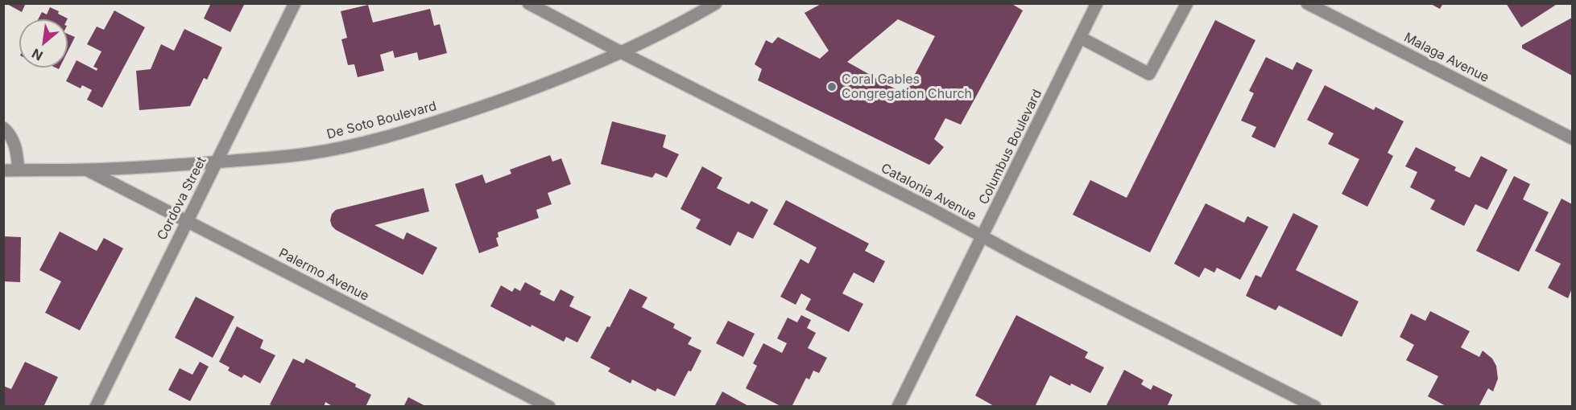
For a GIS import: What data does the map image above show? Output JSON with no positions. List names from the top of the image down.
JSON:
{
  "streets": {
    "street": [
      "Malaga Avenue",
      "De Soto Boulevard",
      "Columbus Boulevard",
      "Catalonia Avenue",
      "Cordova Street",
      "Palermo Avenue"
    ]
  },
  "crossings": [
    ["De Soto Boulevard", "Catalonia Avenue"],
    ["De Soto Boulevard", "Cordova Street"],
    ["De Soto Boulevard", "Palermo Avenue"],
    ["Columbus Boulevard", "Catalonia Avenue"],
    ["Cordova Street", "Palermo Avenue"]
  ],
  "places": ["Coral Gables Congregation Church"],
  "north": "bottom left"
}
